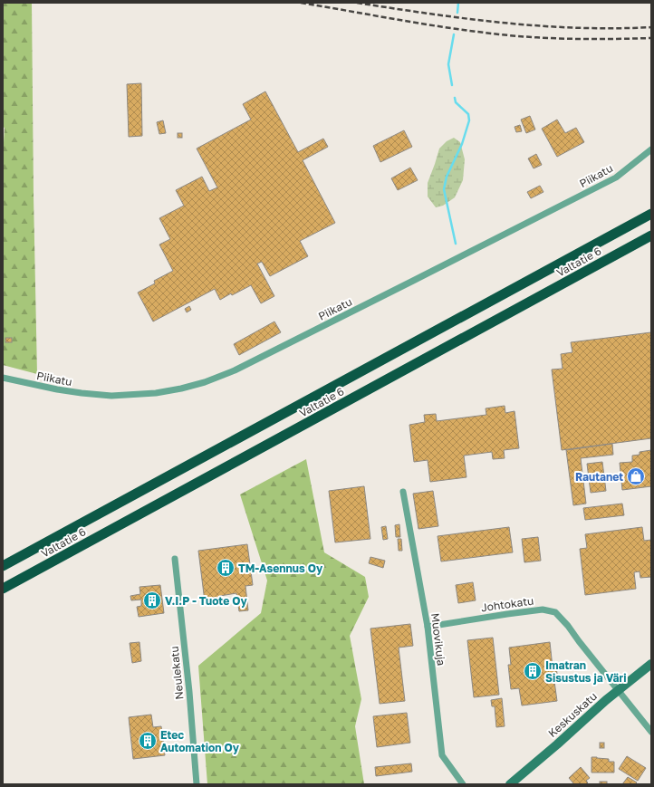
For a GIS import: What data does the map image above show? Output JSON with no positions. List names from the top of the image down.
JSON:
{
  "streets": {
    "highway": ["Valtatie 6"],
    "main road": ["Keskuskatu"],
    "street": [
      "Piikatu",
      "Johtokatu",
      "Muovikuja",
      "Neulekatu"
    ]
  },
  "crossings": [
    ["Johtokatu", "Muovikuja"],
    ["Johtokatu", "Keskuskatu"]
  ],
  "places": {
    "shop": ["Rautanet"],
    "building": [
      "TM-Asennus Oy",
      "V.I.P - Tuote Oy",
      "Imatran Sisustus ja Väri",
      "Etec Automation Oy"
    ]
  }
}
